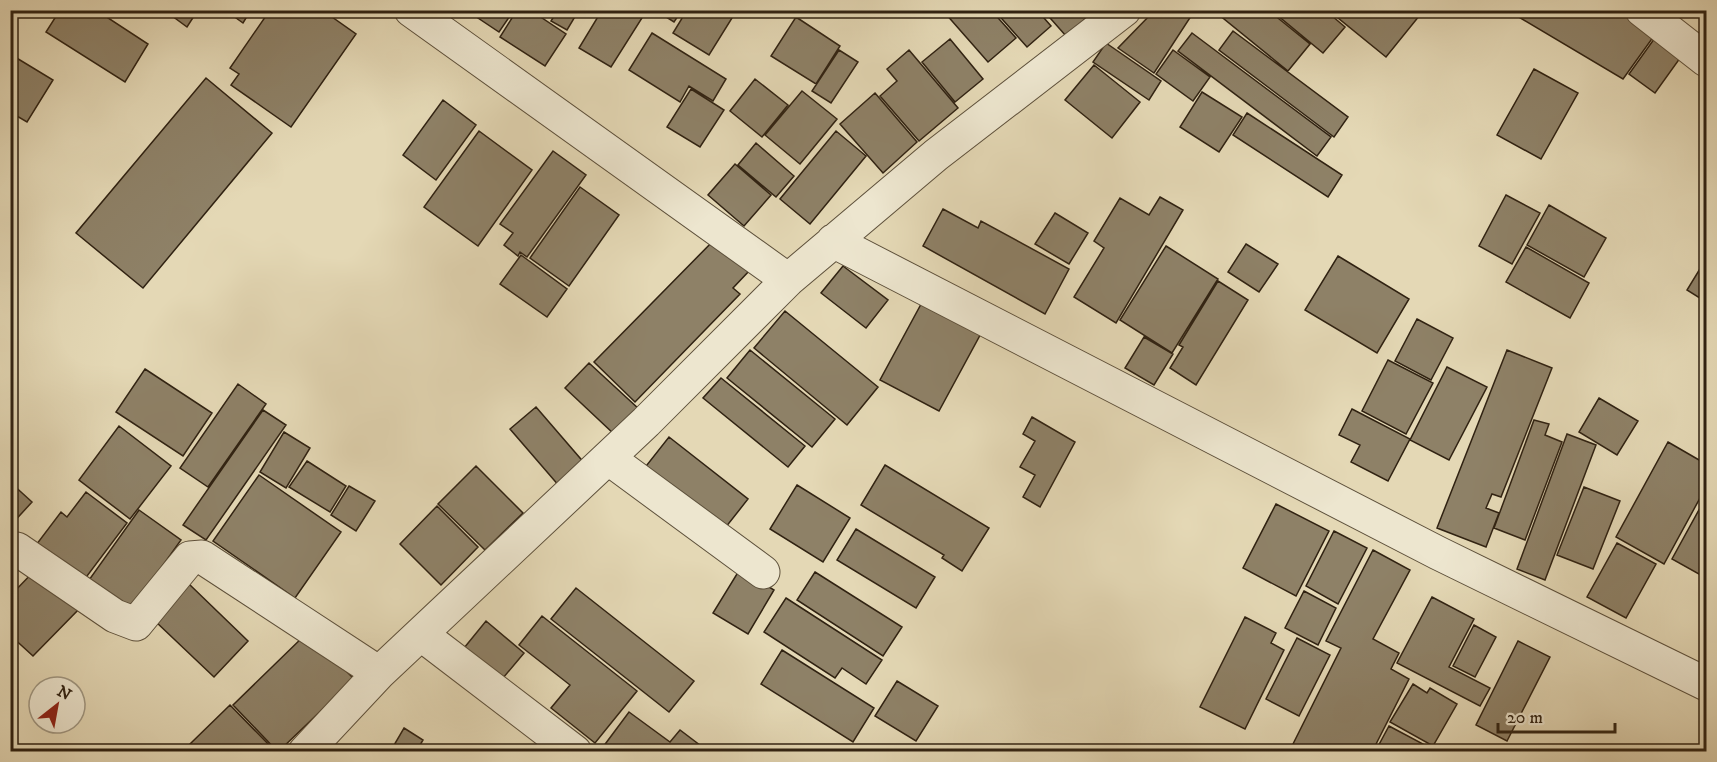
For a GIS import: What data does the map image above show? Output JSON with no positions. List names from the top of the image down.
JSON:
{
  "scale_bar": "20 m",
  "north": "top right"
}
